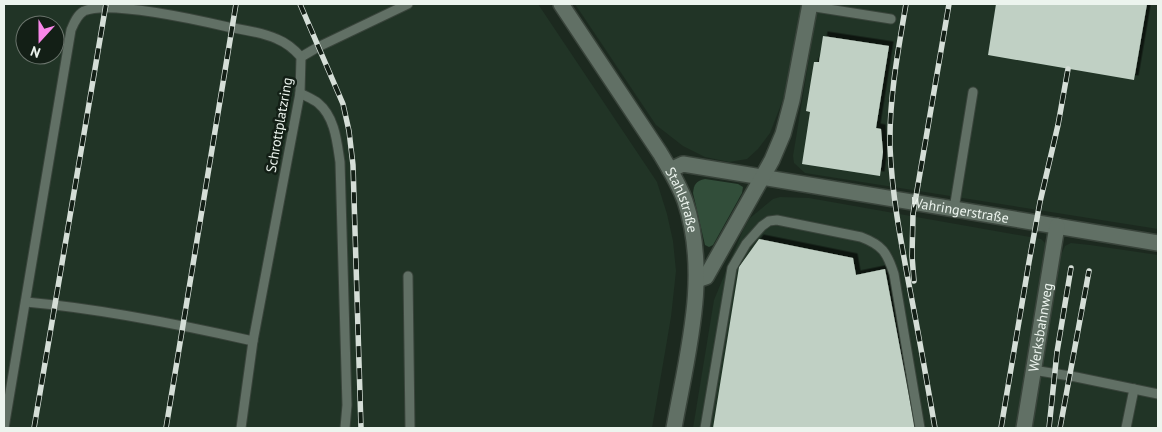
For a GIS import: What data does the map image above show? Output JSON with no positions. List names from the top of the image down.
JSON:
{
  "streets": {
    "street": ["Stahlstraße", "Wahringerstraße", "Werksbahnweg"],
    "lane": ["Schrottplatzring"]
  },
  "crossings": [
    ["Stahlstraße", "Wahringerstraße"],
    ["Wahringerstraße", "Werksbahnweg"]
  ],
  "north": "bottom"
}
